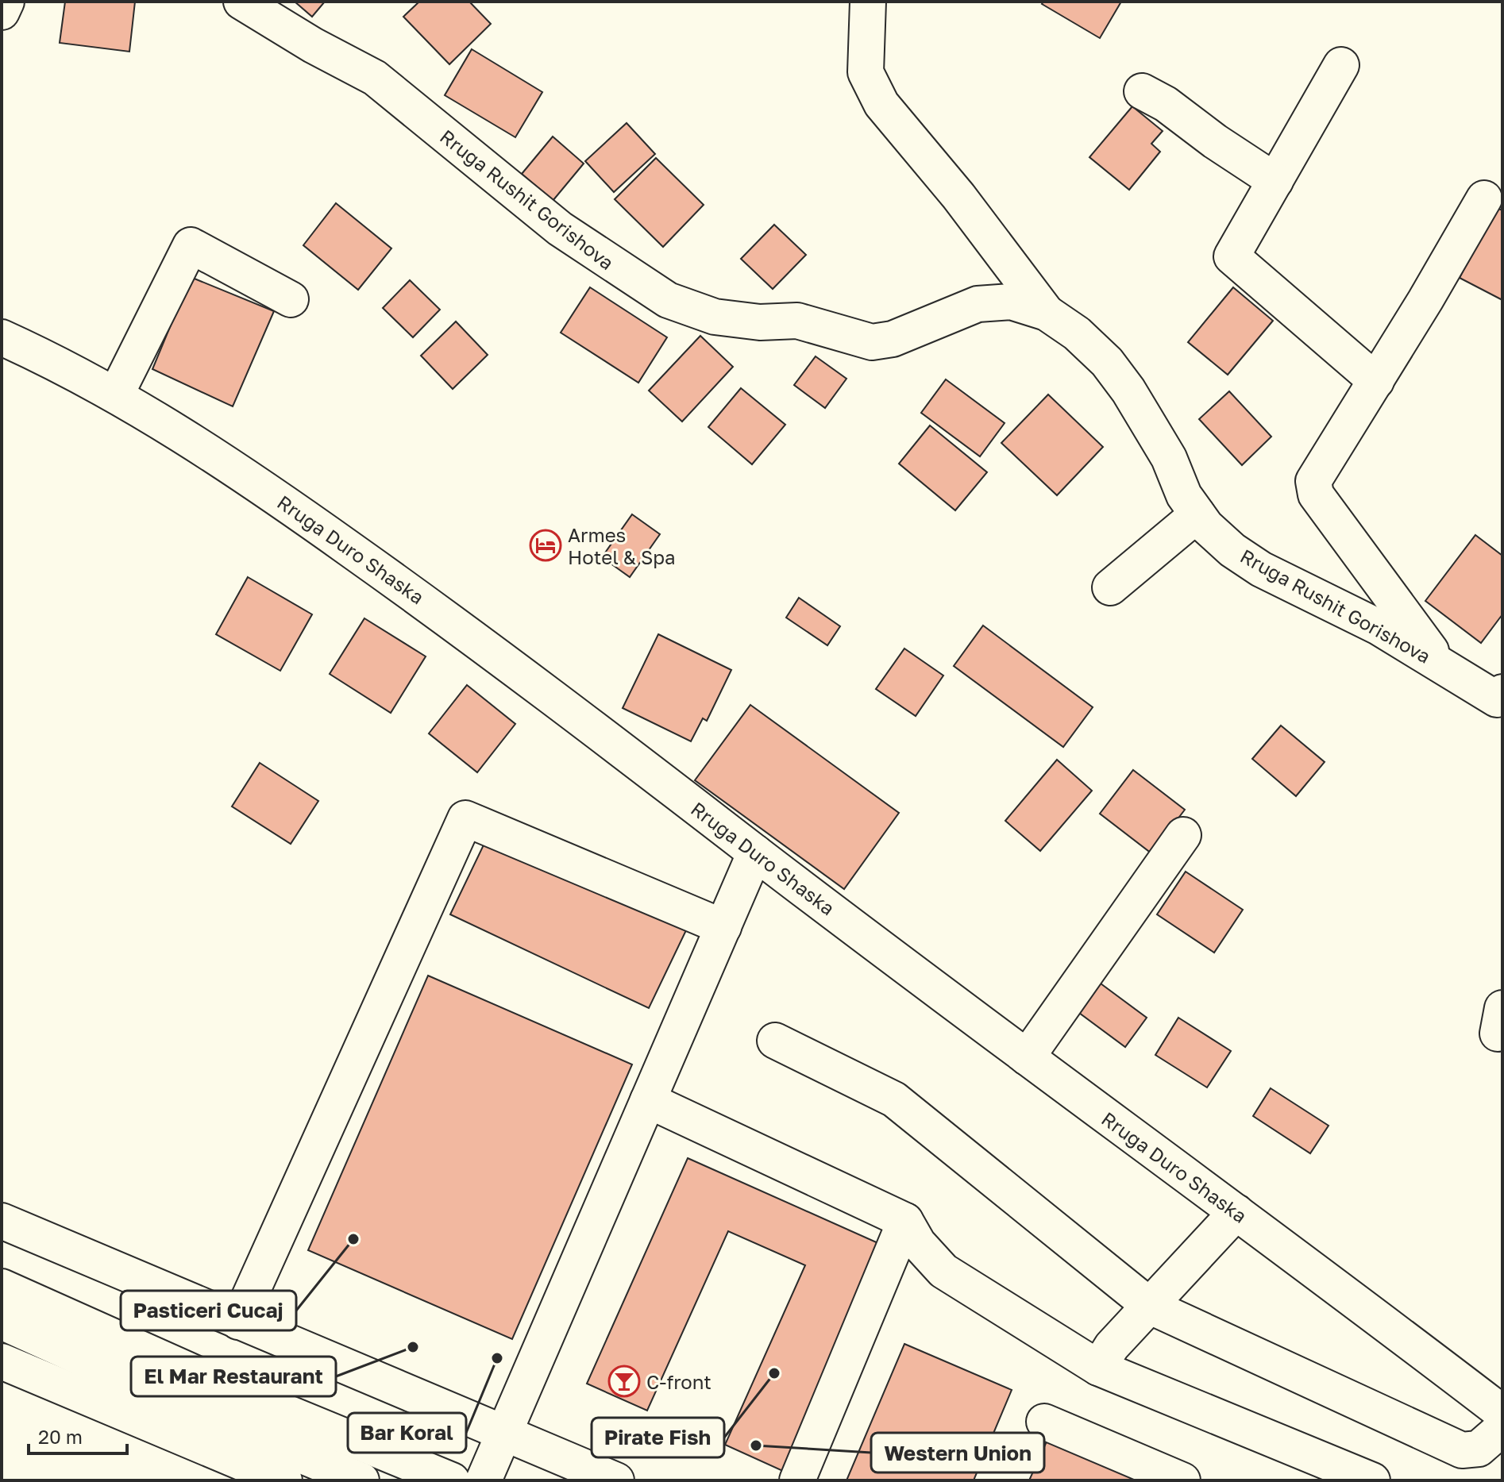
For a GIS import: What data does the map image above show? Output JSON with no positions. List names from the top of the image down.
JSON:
{
  "streets": {
    "street": ["Rruga Rushit Gorishova", "Rruga Duro Shaska"]
  },
  "places": {
    "hotel": ["Armes Hotel & Spa"],
    "other": [
      "Pasticeri Cucaj",
      "El Mar Restaurant",
      "Bar Koral",
      "Pirate Fish",
      "Western Union"
    ],
    "bar": ["C-front"]
  },
  "scale_bar": "20 m"
}
